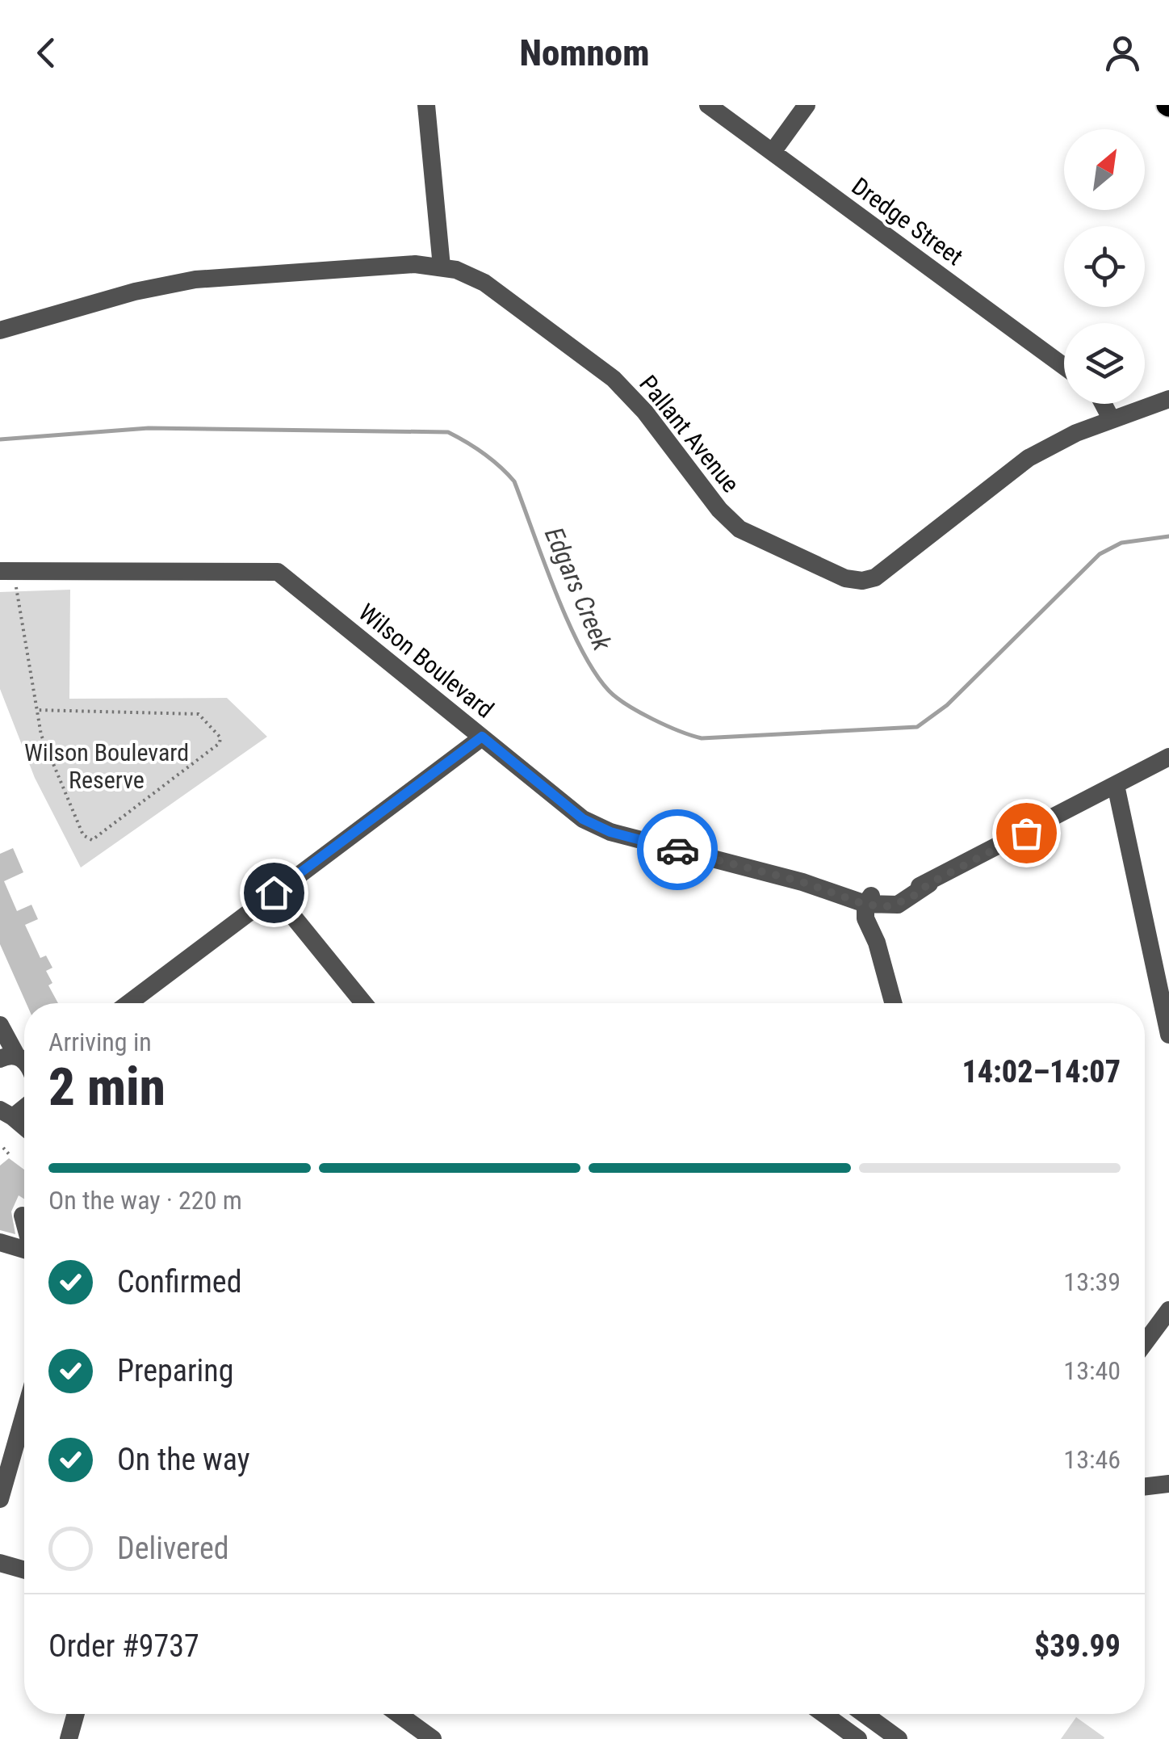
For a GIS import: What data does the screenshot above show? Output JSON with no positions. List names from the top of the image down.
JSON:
{
  "streets": {
    "street": ["Dredge Street", "Pallant Avenue", "Wilson Boulevard"]
  },
  "water": ["Edgars Creek"],
  "parks": ["Wilson Boulevard Reserve"],
  "north": "top right",
  "page": {
    "header": "Nomnom",
    "heading": ["2 min", "Arriving in", "14:02–14:07"],
    "panel": ["Order #9737", "$39.99"],
    "bar": "On the way · 220 m",
    "list": [
      ["Confirmed", "13:39"],
      ["Preparing", "13:40"],
      ["On the way", "13:46"],
      "Delivered"
    ]
  }
}
